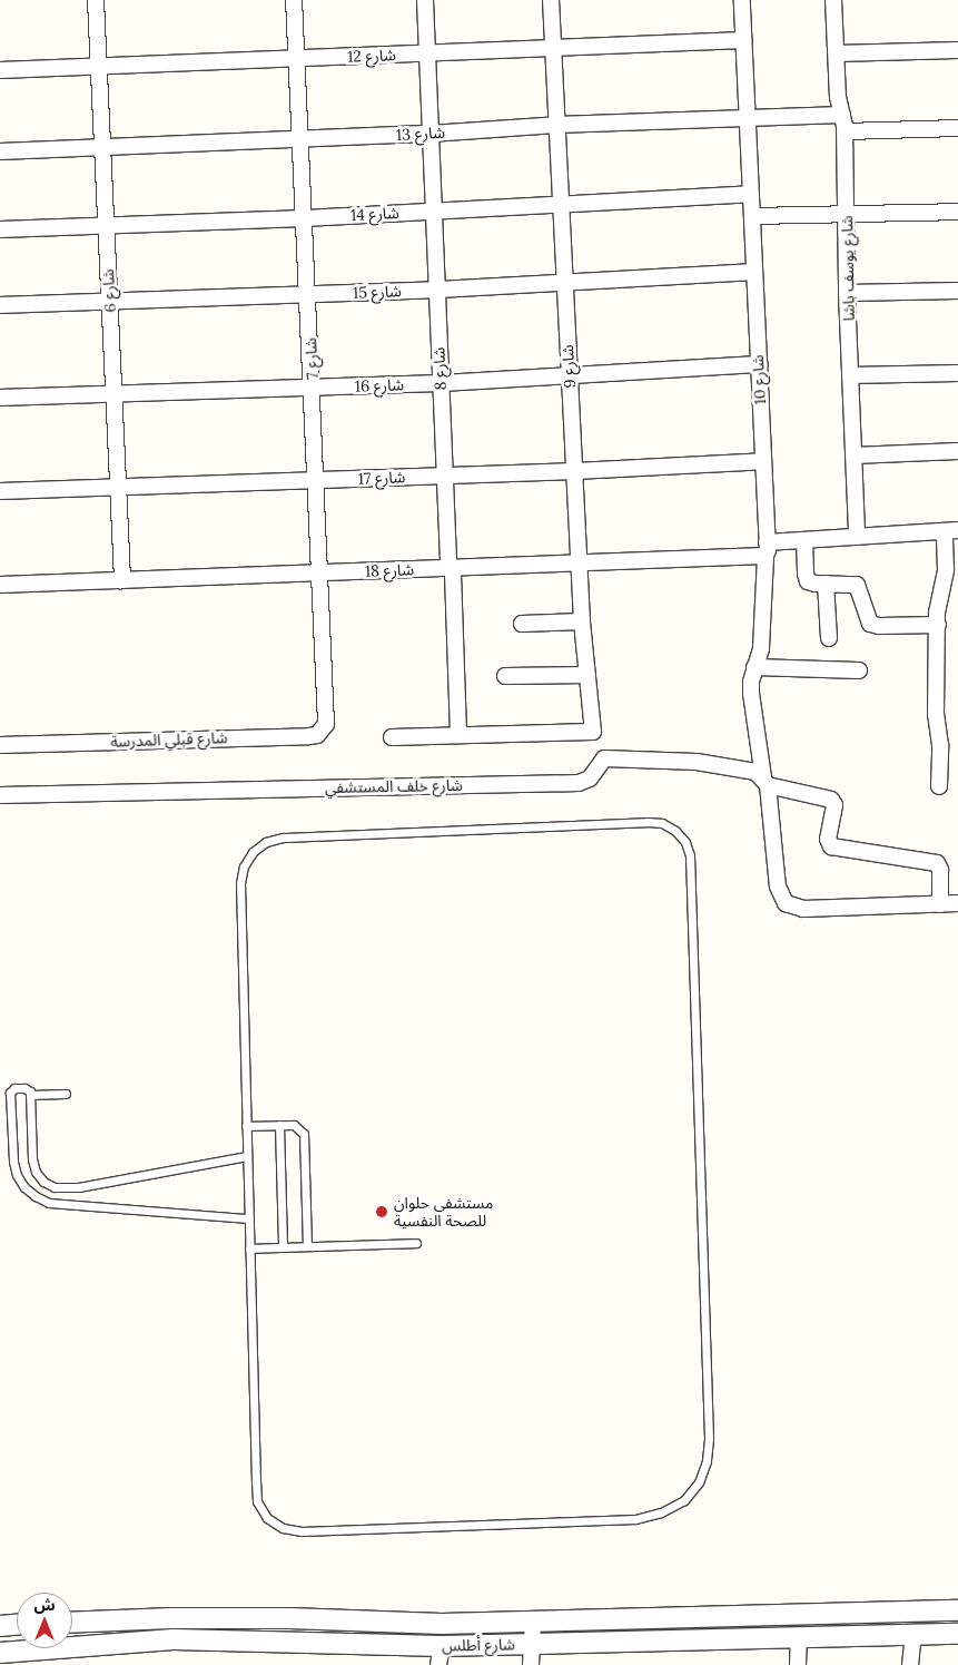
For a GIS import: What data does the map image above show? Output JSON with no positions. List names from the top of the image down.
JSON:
{
  "streets": {
    "street": [
      "شارع 12",
      "شارع 13",
      "شارع 14",
      "شارع يوسف باشا",
      "شارع 6",
      "شارع 15",
      "شارع 7",
      "شارع 9",
      "شارع 8",
      "شارع 10",
      "شارع 16",
      "شارع 17",
      "شارع 18",
      "شارع قبلي المدرسة",
      "شارع خلف المستشفي",
      "شارع أطلس"
    ]
  },
  "crossings": [
    ["شارع 12", "شارع 6"],
    ["شارع 12", "شارع 7"],
    ["شارع 12", "شارع 9"],
    ["شارع 12", "شارع 8"],
    ["شارع 12", "شارع 10"],
    ["شارع 13", "شارع يوسف باشا"],
    ["شارع 13", "شارع 6"],
    ["شارع 13", "شارع 7"],
    ["شارع 13", "شارع 9"],
    ["شارع 13", "شارع 8"],
    ["شارع 13", "شارع 10"],
    ["شارع 14", "شارع 6"],
    ["شارع 14", "شارع 7"],
    ["شارع 14", "شارع 9"],
    ["شارع 14", "شارع 8"],
    ["شارع 14", "شارع 10"],
    ["شارع يوسف باشا", "شارع 18"],
    ["شارع 6", "شارع 15"],
    ["شارع 6", "شارع 16"],
    ["شارع 6", "شارع 17"],
    ["شارع 6", "شارع 18"],
    ["شارع 15", "شارع 7"],
    ["شارع 15", "شارع 9"],
    ["شارع 15", "شارع 8"],
    ["شارع 15", "شارع 10"],
    ["شارع 7", "شارع 16"],
    ["شارع 7", "شارع 17"],
    ["شارع 7", "شارع 18"],
    ["شارع 7", "شارع قبلي المدرسة"],
    ["شارع 9", "شارع 8"],
    ["شارع 9", "شارع 16"],
    ["شارع 9", "شارع 17"],
    ["شارع 9", "شارع 18"],
    ["شارع 8", "شارع 16"],
    ["شارع 8", "شارع 17"],
    ["شارع 8", "شارع 18"],
    ["شارع 10", "شارع 16"],
    ["شارع 10", "شارع 17"],
    ["شارع 10", "شارع 18"],
    ["شارع 10", "شارع خلف المستشفي"]
  ],
  "places": ["مستشفي حلوان للصحة النفسية"],
  "north": "top"
}
